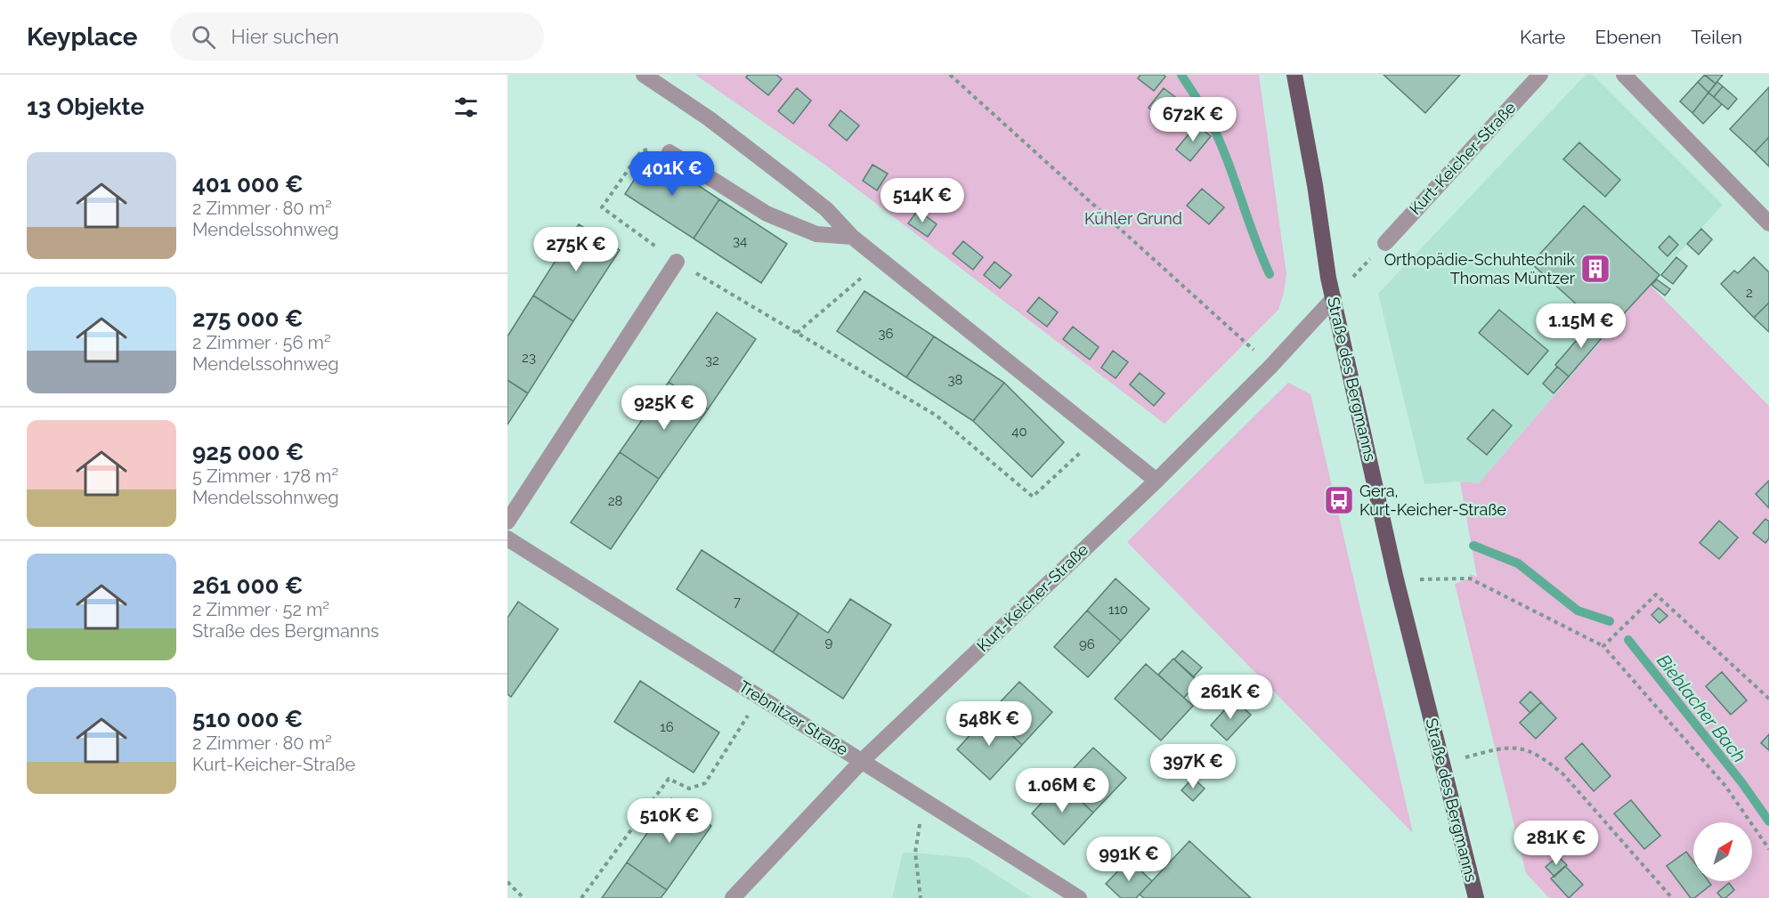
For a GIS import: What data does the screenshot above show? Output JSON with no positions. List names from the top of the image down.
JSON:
{
  "streets": {
    "main road": ["Straße des Bergmanns"],
    "street": ["Kurt-Keicher-Straße", "Trebnitzer Straße"]
  },
  "crossings": [
    ["Kurt-Keicher-Straße", "Straße des Bergmanns"],
    ["Kurt-Keicher-Straße", "Trebnitzer Straße"]
  ],
  "water": ["Bieblacher Bach"],
  "parks": ["Kühler Grund"],
  "places": {
    "building": ["Orthopädie-Schuhtechnik Thomas Müntzer"],
    "bus stop": ["Gera, Kurt-Keicher-Straße"]
  },
  "house_numbers": [
    "34",
    "2",
    "36",
    "23",
    "32",
    "38",
    "40",
    "28",
    "7",
    "110",
    "9",
    "96",
    "16"
  ],
  "north": "top right",
  "page": {
    "header": "Keyplace",
    "search": "Hier suchen",
    "nav": ["Karte", "Ebenen", "Teilen"],
    "heading": "13 Objekte",
    "price": [
      "672K €",
      "401K €",
      "514K €",
      "275K €",
      "1.15M €",
      "925K €",
      "261K €",
      "548K €",
      "397K €",
      "1.06M €",
      "510K €",
      "281K €",
      "991K €"
    ],
    "list": [
      {
        "name": "401 000 €",
        "note": "2 Zimmer · 80 m² · Mendelssohnweg"
      },
      {
        "name": "275 000 €",
        "note": "2 Zimmer · 56 m² · Mendelssohnweg"
      },
      {
        "name": "925 000 €",
        "note": "5 Zimmer · 178 m² · Mendelssohnweg"
      },
      {
        "name": "261 000 €",
        "note": "2 Zimmer · 52 m² · Straße des Bergmanns"
      },
      {
        "name": "510 000 €",
        "note": "2 Zimmer · 80 m² · Kurt-Keicher-Straße"
      }
    ]
  }
}
